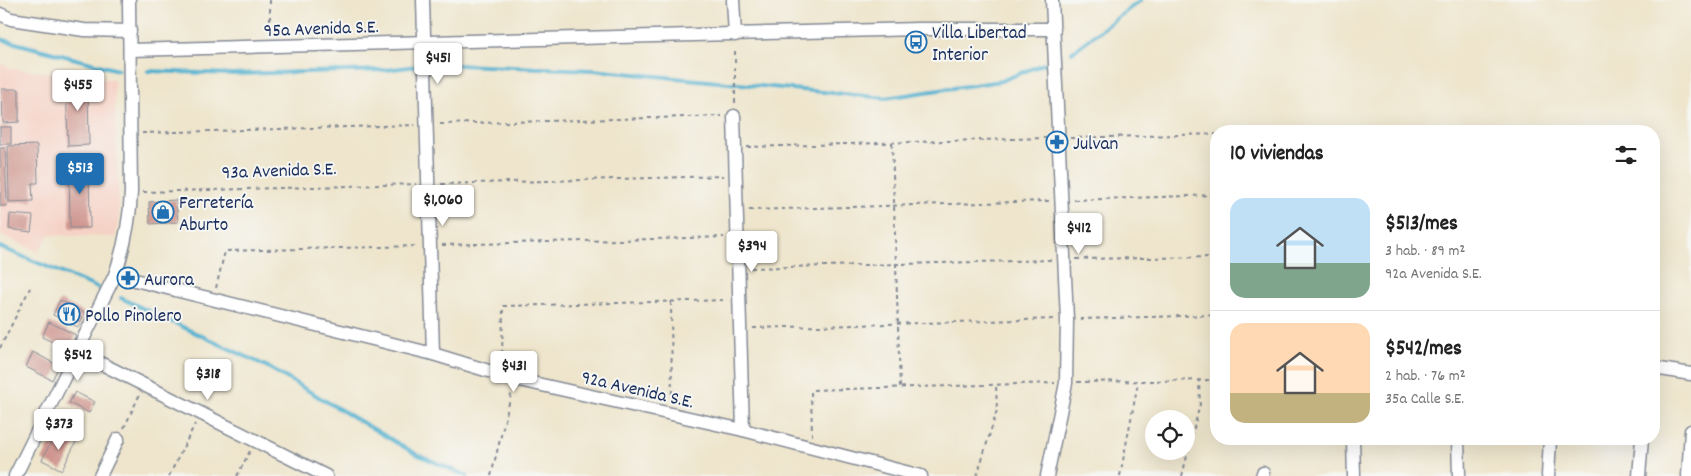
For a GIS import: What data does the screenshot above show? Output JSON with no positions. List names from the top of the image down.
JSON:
{
  "streets": {
    "street": ["95a Avenida S.E.", "92a Avenida S.E."],
    "path": ["93a Avenida S.E."]
  },
  "places": {
    "bus stop": ["Villa Libertad Interior"],
    "pharmacy": ["Julvan", "Aurora"],
    "shop": ["Ferretería Aburto"],
    "restaurant": ["Pollo Pinolero"]
  },
  "page": {
    "price": [
      "$451",
      "$455",
      "$513",
      "$1,060",
      "$412",
      "$394",
      "$542",
      "$431",
      "$318",
      "$373"
    ],
    "heading": "10 viviendas",
    "list": [
      {
        "name": "$513/mes",
        "note": "3 hab. · 89 m² · 92a Avenida S.E."
      },
      {
        "name": "$542/mes",
        "note": "2 hab. · 76 m² · 35a Calle S.E."
      }
    ]
  }
}
